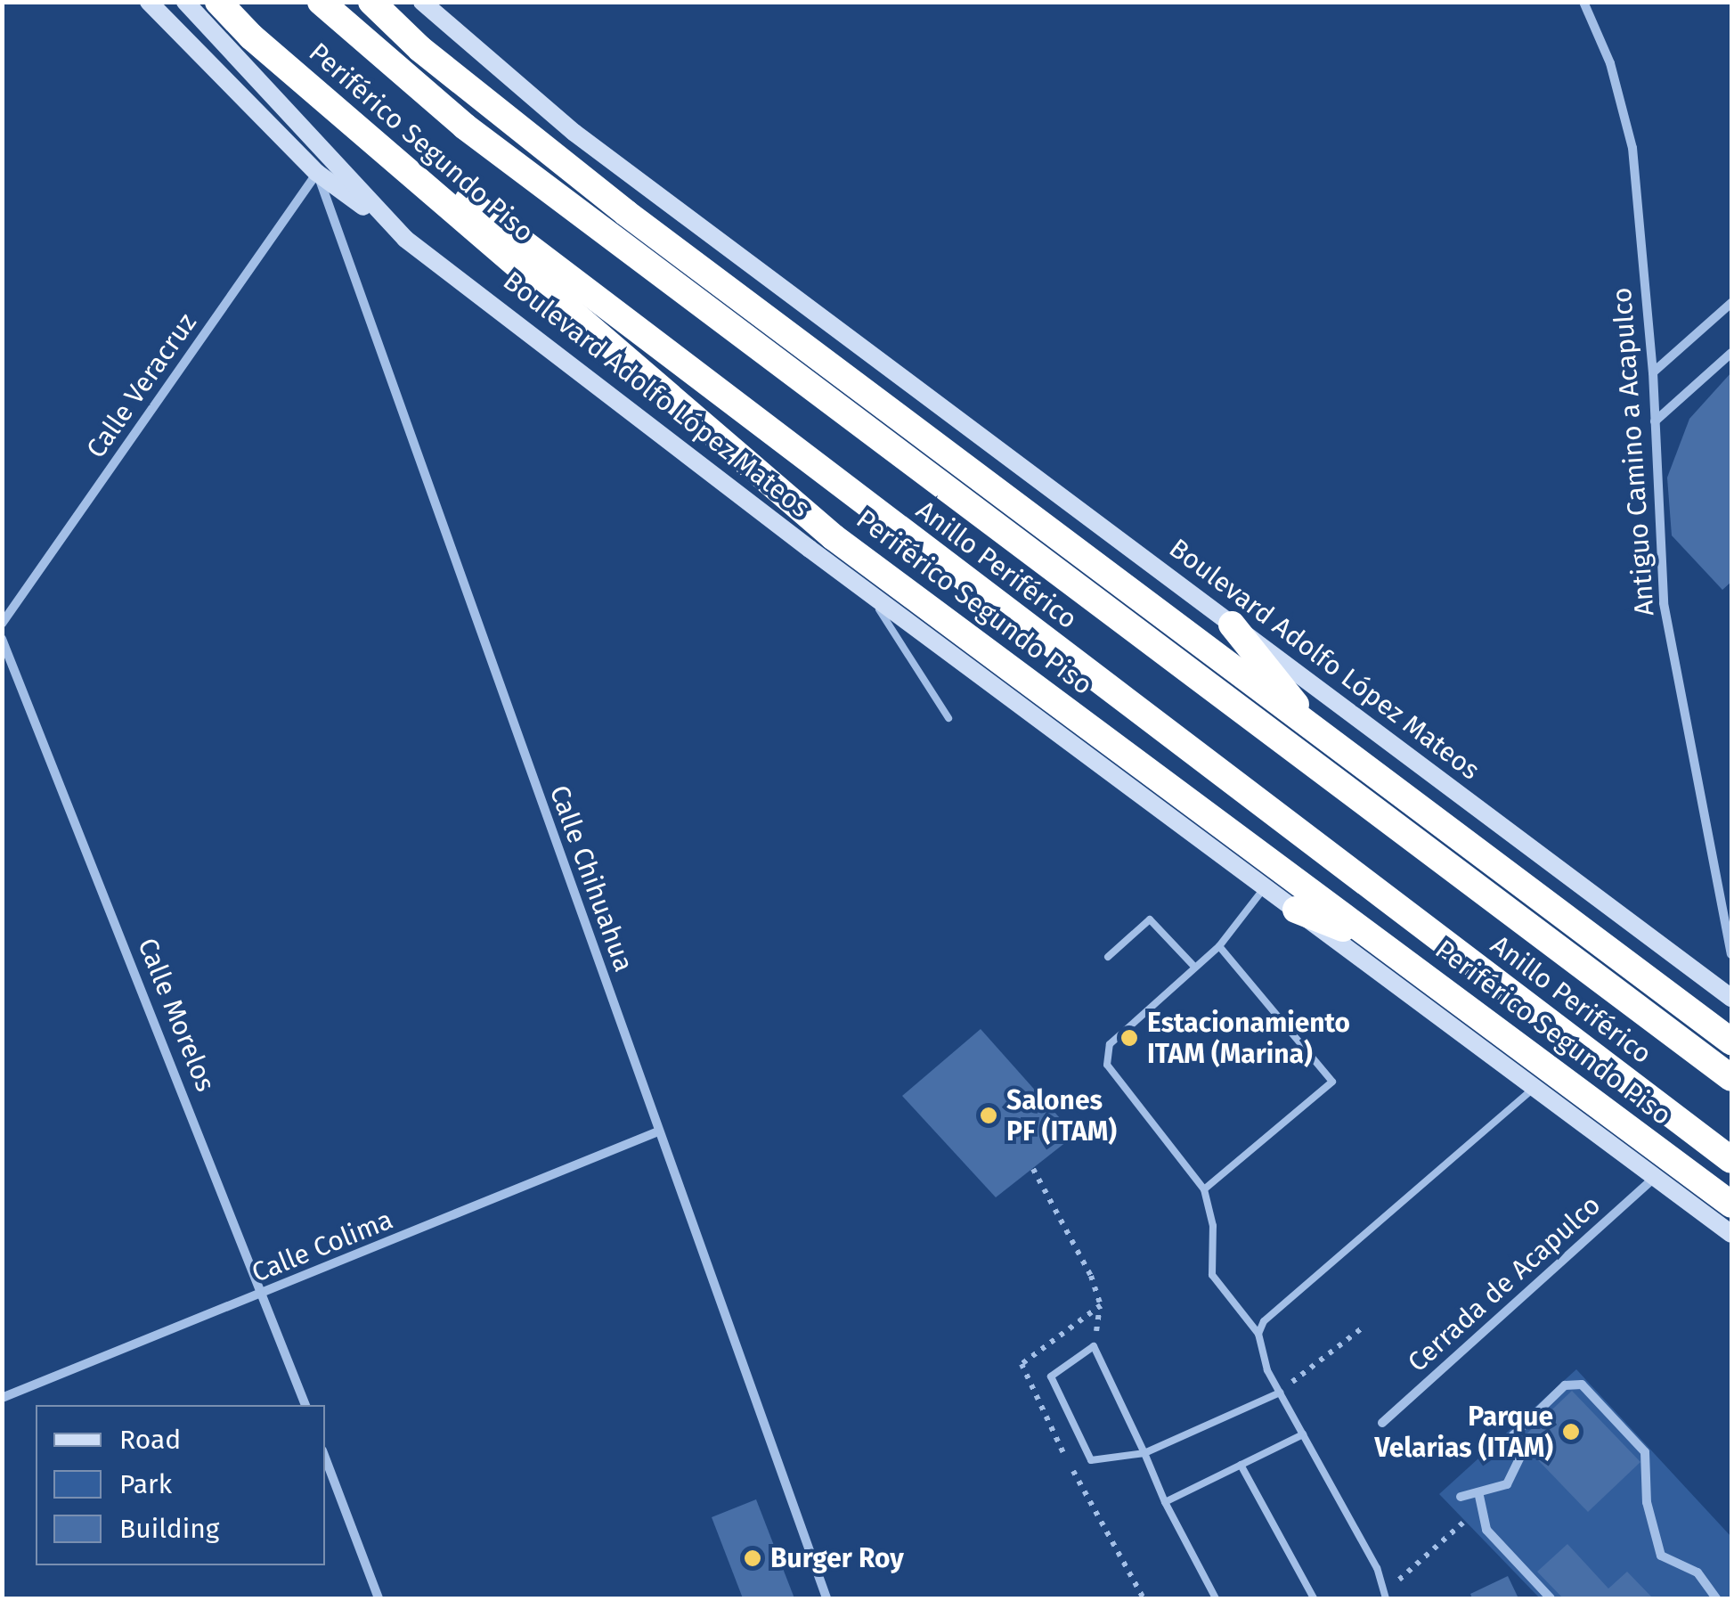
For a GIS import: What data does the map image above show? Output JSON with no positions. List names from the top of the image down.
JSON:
{
  "streets": {
    "highway": ["Periférico Segundo Piso", "Anillo Periférico"],
    "main road": ["Boulevard Adolfo López Mateos"],
    "street": [
      "Calle Veracruz",
      "Antiguo Camino a Acapulco",
      "Calle Chihuahua",
      "Calle Morelos",
      "Calle Colima",
      "Cerrada de Acapulco"
    ]
  },
  "crossings": [
    ["Calle Veracruz", "Calle Chihuahua"],
    ["Boulevard Adolfo López Mateos", "Cerrada de Acapulco"],
    ["Calle Chihuahua", "Calle Colima"],
    ["Calle Morelos", "Calle Colima"]
  ],
  "places": [
    "Estacionamiento ITAM (Marina)",
    "Salones PF (ITAM)",
    "Parque Velarias (ITAM)",
    "Burger Roy"
  ],
  "legend": ["Road", "Park", "Building"]
}
